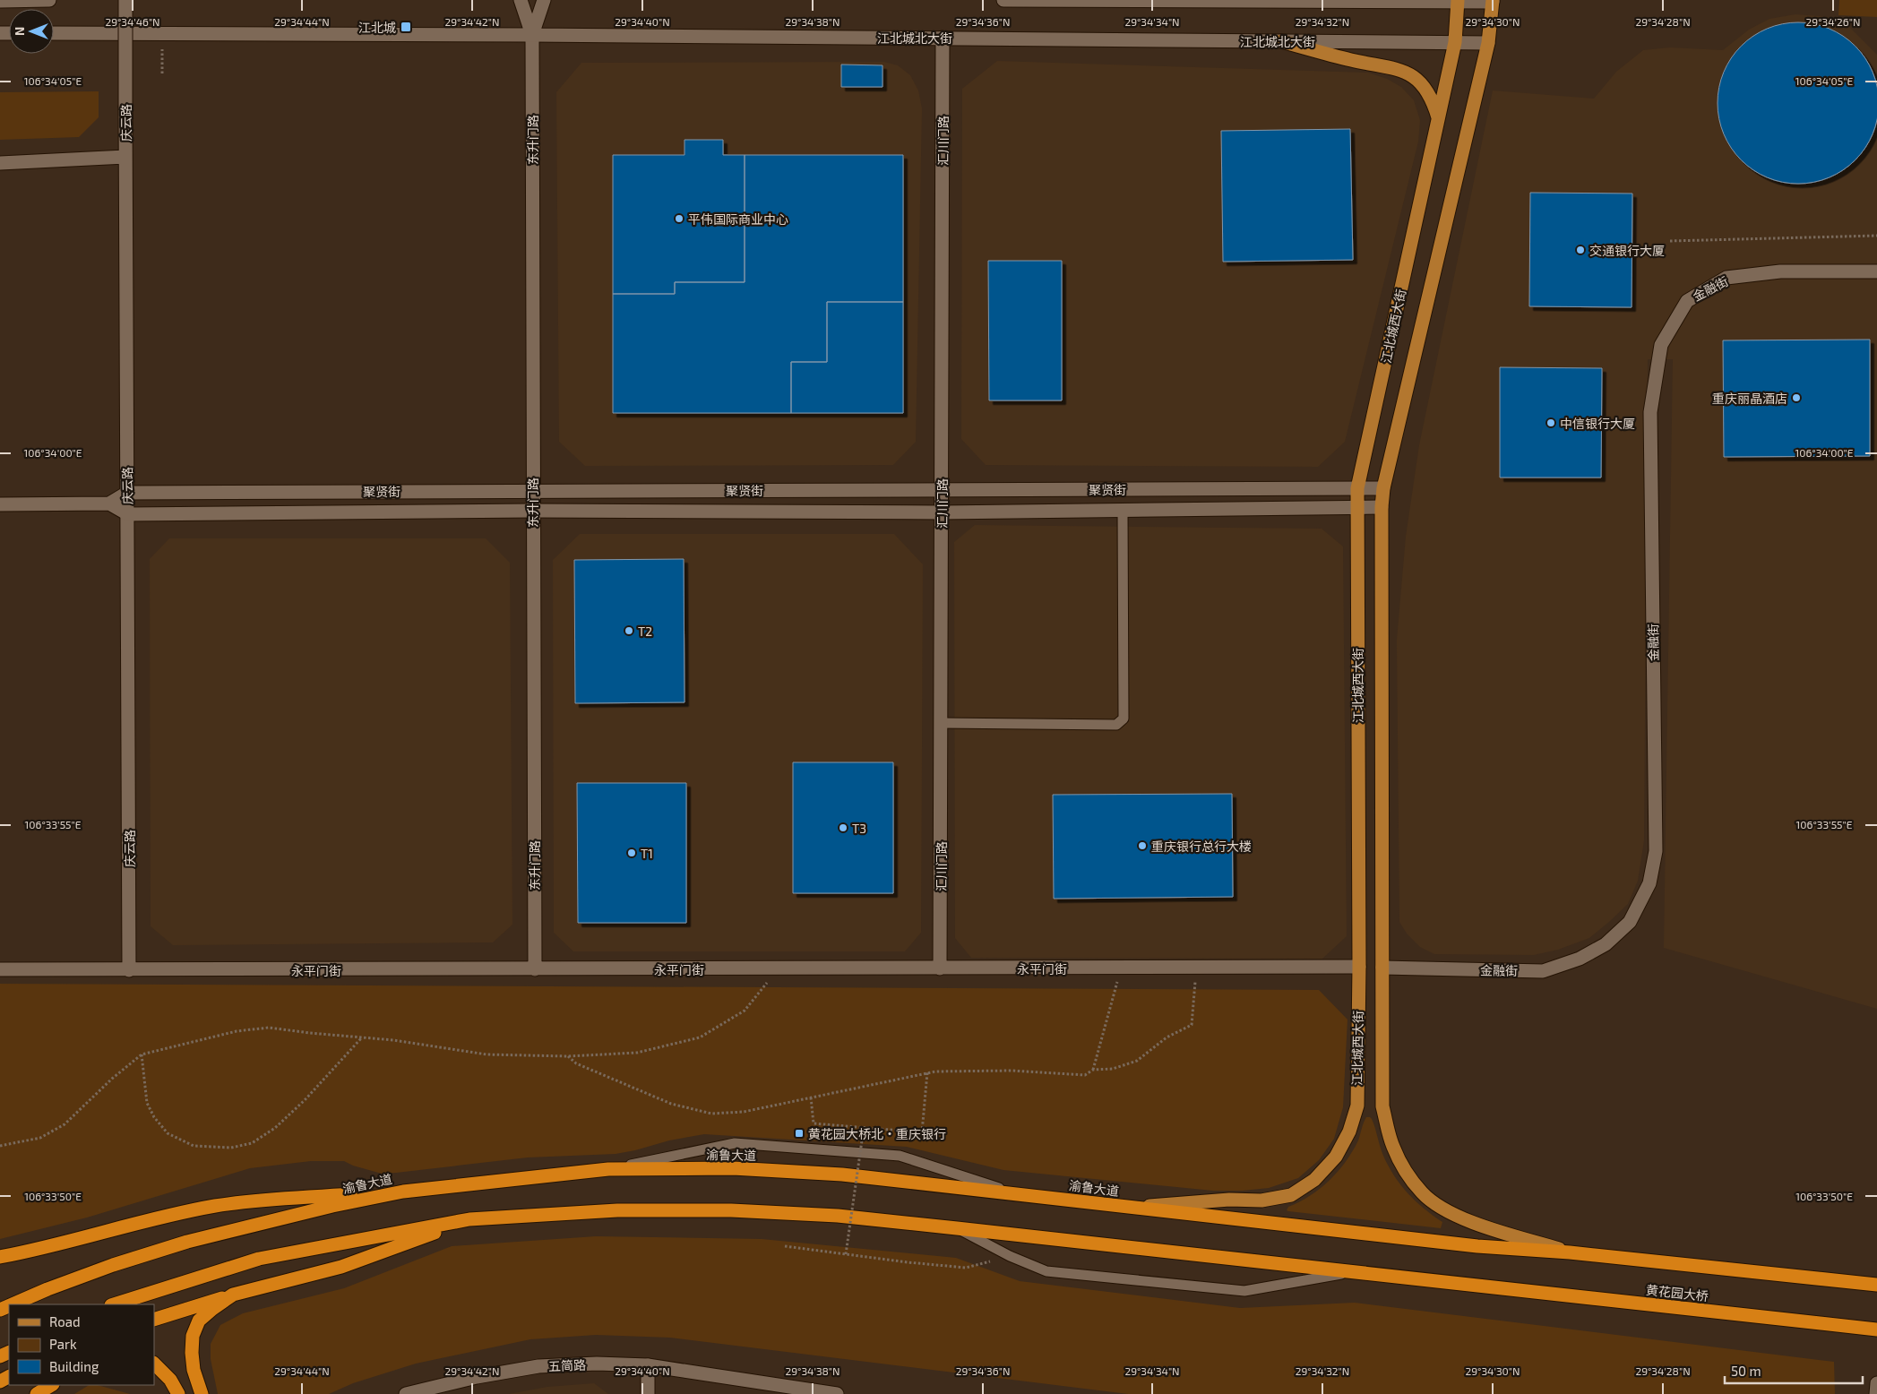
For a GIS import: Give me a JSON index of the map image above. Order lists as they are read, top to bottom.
{
  "streets": {
    "highway": ["渝鲁大道", "黄花园大桥"],
    "main road": ["江北城西大街"],
    "street": [
      "江北城北大街",
      "庆云路",
      "东升门路",
      "汇川门路",
      "金融街",
      "聚贤街",
      "永平门街",
      "五简路"
    ]
  },
  "crossings": [
    ["江北城北大街", "东升门路"],
    ["江北城北大街", "汇川门路"],
    ["江北城北大街", "江北城西大街"],
    ["庆云路", "聚贤街"],
    ["庆云路", "永平门街"],
    ["东升门路", "聚贤街"],
    ["东升门路", "永平门街"],
    ["汇川门路", "聚贤街"],
    ["汇川门路", "永平门街"],
    ["金融街", "江北城西大街"],
    ["江北城西大街", "聚贤街"],
    ["江北城西大街", "永平门街"],
    ["江北城西大街", "渝鲁大道"]
  ],
  "places": {
    "transit": ["江北城", "黄花园大桥北‧重庆银行"],
    "other": [
      "平伟国际商业中心",
      "交通银行大厦",
      "重庆丽晶酒店",
      "中信银行大厦",
      "T2",
      "T3",
      "重庆银行总行大楼",
      "T1"
    ]
  },
  "legend": ["Road", "Park", "Building"],
  "scale_bar": "50 m",
  "north": "left",
  "coordinates": [
    "29°34'46\"N",
    "29°34'44\"N",
    "29°34'42\"N",
    "29°34'40\"N",
    "29°34'38\"N",
    "29°34'36\"N",
    "29°34'34\"N",
    "29°34'32\"N",
    "29°34'30\"N",
    "29°34'28\"N",
    "29°34'26\"N",
    "106°34'05\"E",
    "106°34'00\"E",
    "106°33'55\"E",
    "106°33'50\"E"
  ]
}
